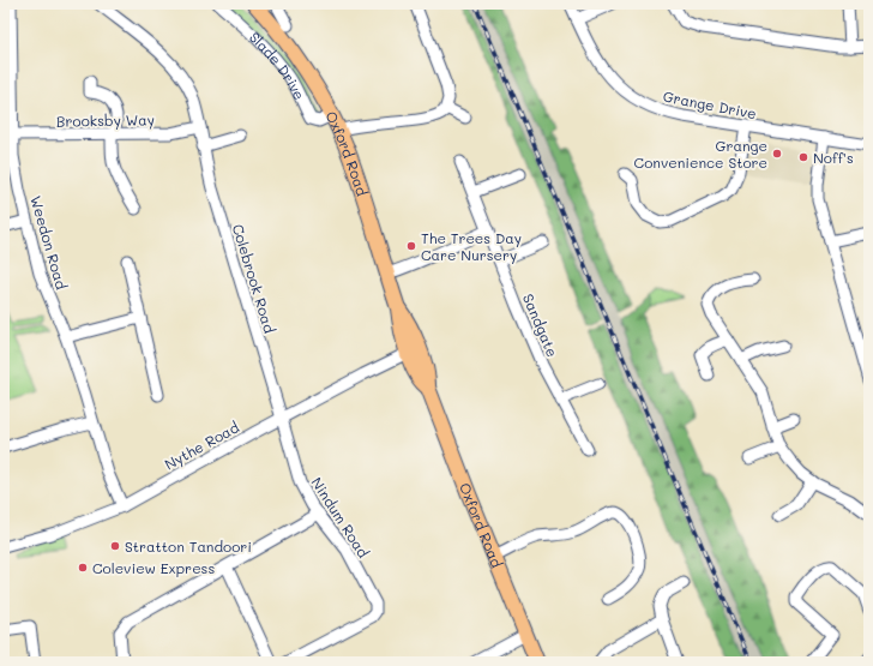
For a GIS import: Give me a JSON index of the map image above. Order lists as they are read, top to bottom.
{
  "streets": {
    "main road": ["Oxford Road"],
    "street": [
      "Slade Drive",
      "Grange Drive",
      "Brooksby Way",
      "Weedon Road",
      "Colebrook Road",
      "Sandgate",
      "Nythe Road",
      "Nindum Road"
    ]
  },
  "crossings": [
    ["Slade Drive", "Oxford Road"],
    ["Brooksby Way", "Weedon Road"],
    ["Brooksby Way", "Colebrook Road"],
    ["Oxford Road", "Nythe Road"],
    ["Weedon Road", "Nythe Road"],
    ["Colebrook Road", "Nythe Road"],
    ["Colebrook Road", "Nindum Road"],
    ["Nythe Road", "Nindum Road"]
  ],
  "places": [
    "Grange Convenience Store",
    "Noff's",
    "The Trees Day Care Nursery",
    "Stratton Tandoori",
    "Coleview Express"
  ]
}
